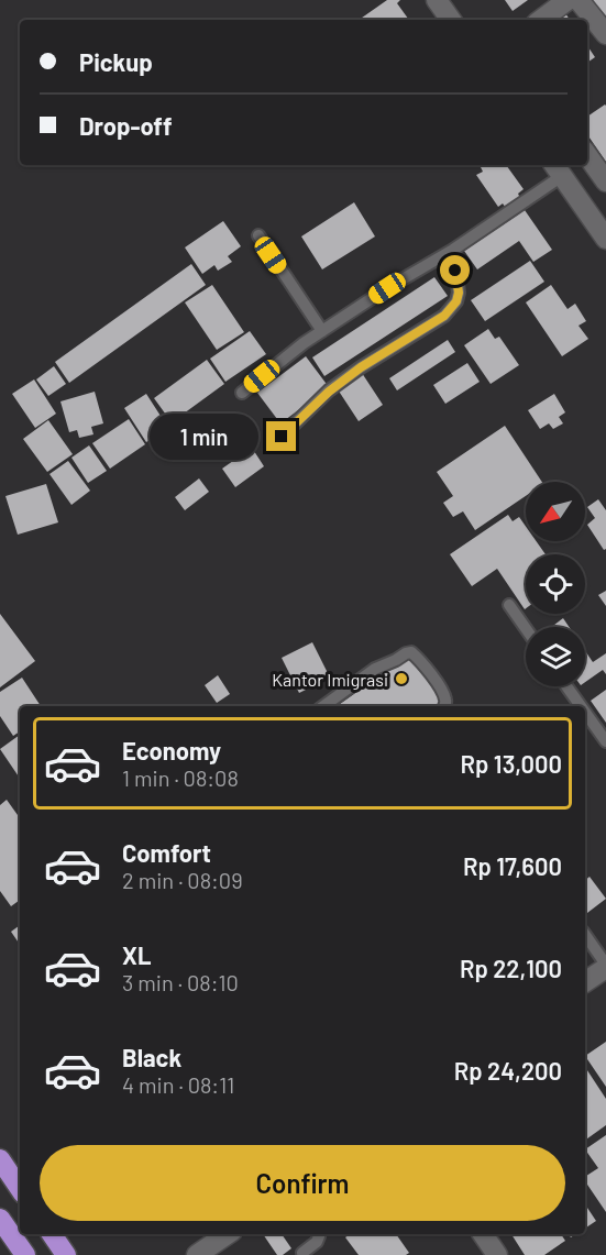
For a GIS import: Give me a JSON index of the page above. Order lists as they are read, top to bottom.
{
  "places": ["Kantor Imigrasi"],
  "north": "bottom left",
  "page": {
    "banner": ["Pickup", "Drop-off"],
    "bubble": "1 min",
    "list": [
      {
        "name": "Economy",
        "note": "1 min · 08:08",
        "value": "Rp 13,000"
      },
      {
        "name": "Comfort",
        "note": "2 min · 08:09",
        "value": "Rp 17,600"
      },
      {
        "name": "XL",
        "note": "3 min · 08:10",
        "value": "Rp 22,100"
      },
      {
        "name": "Black",
        "note": "4 min · 08:11",
        "value": "Rp 24,200"
      }
    ],
    "buttons": "Confirm"
  }
}
